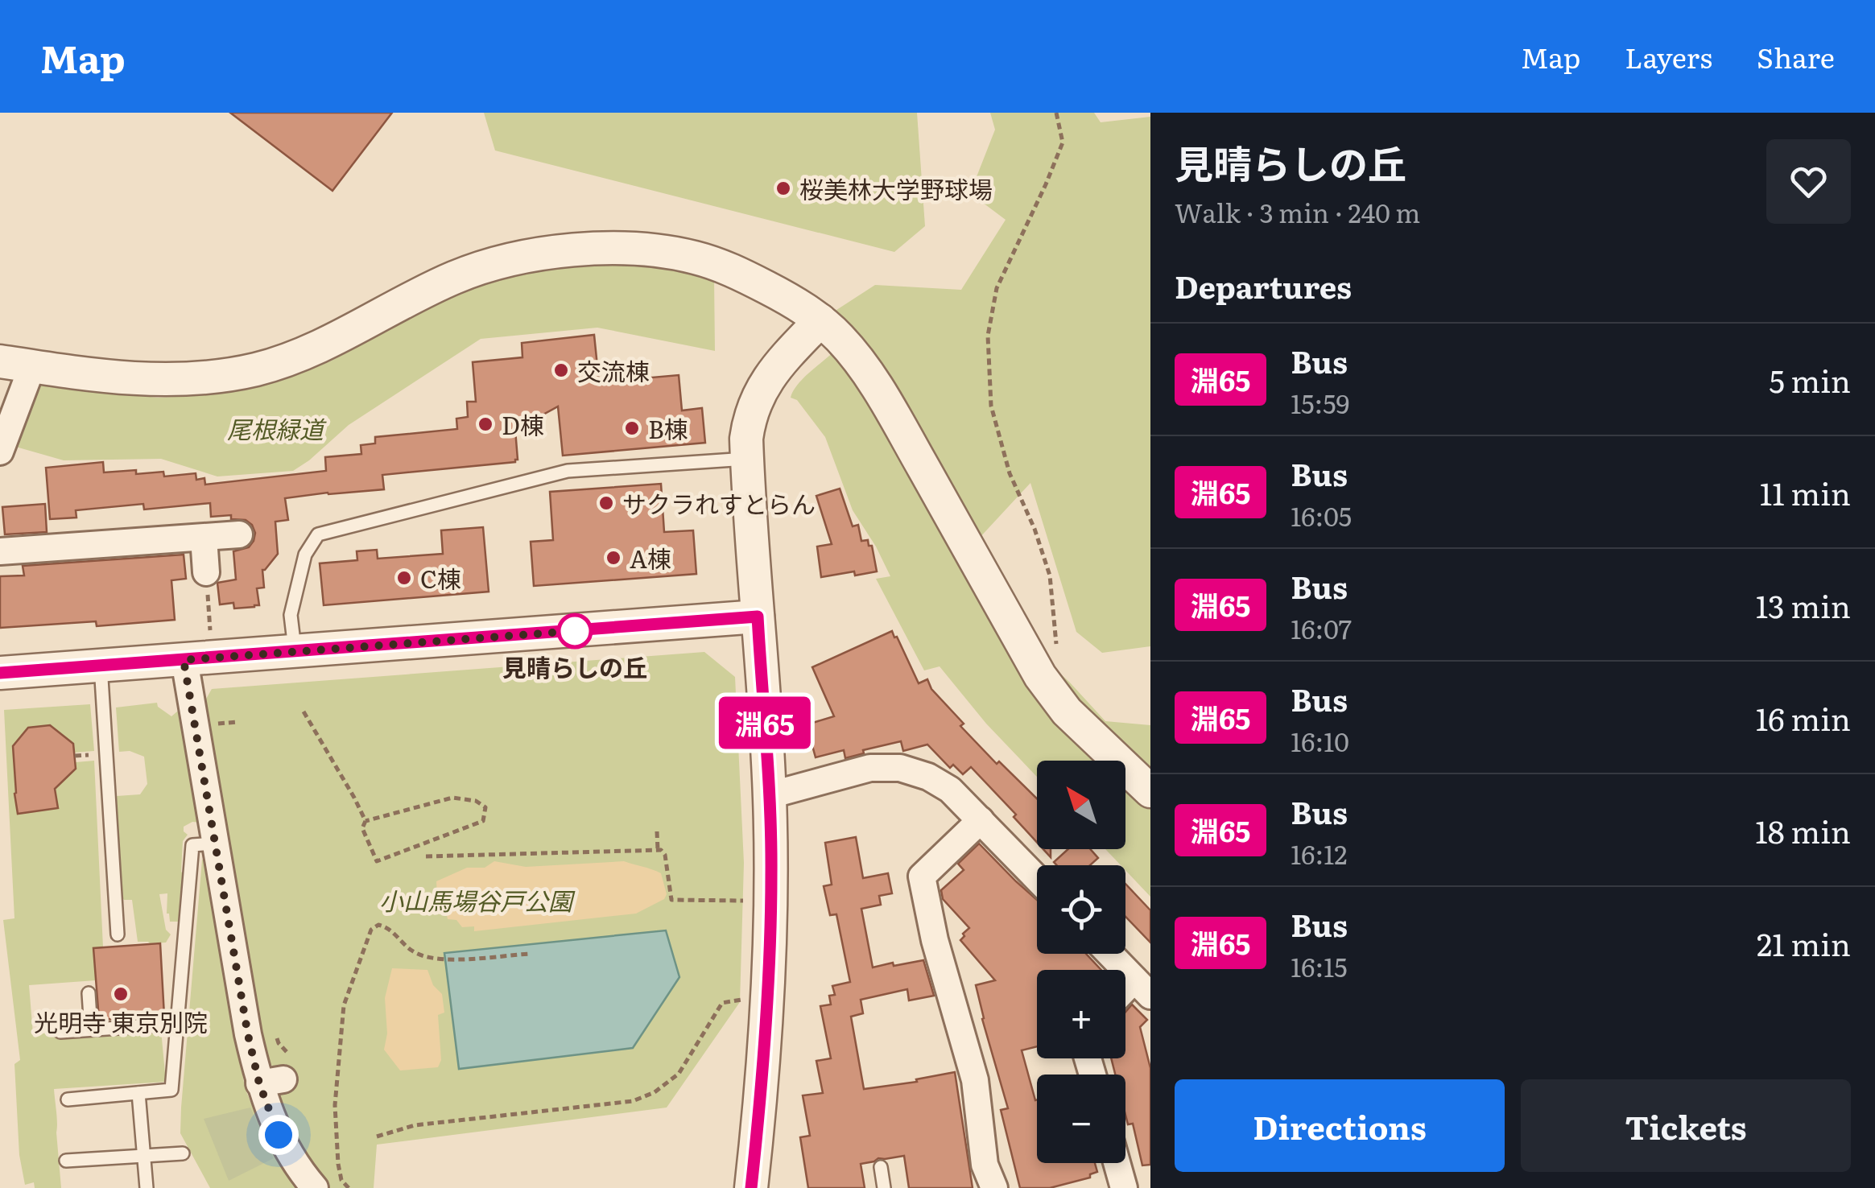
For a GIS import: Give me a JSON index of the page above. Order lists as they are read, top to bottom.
{
  "parks": ["尾根緑道", "小山馬場谷戸公園"],
  "places": [
    "桜美林大学野球場",
    "交流棟",
    "D棟",
    "B棟",
    "サクラれすとらん",
    "A棟",
    "C棟",
    "見晴らしの丘",
    "光明寺 東京別院"
  ],
  "lines": ["bus line 淵65"],
  "north": "top left",
  "page": {
    "header": "Map",
    "nav": ["Map", "Layers", "Share"],
    "on_map": "淵65",
    "heading": [
      ["見晴らしの丘", "Walk · 3 min · 240 m"],
      "Departures"
    ],
    "list": [
      {
        "mark": "淵65",
        "name": "Bus",
        "note": "15:59",
        "value": "5 min"
      },
      {
        "mark": "淵65",
        "name": "Bus",
        "note": "16:05",
        "value": "11 min"
      },
      {
        "mark": "淵65",
        "name": "Bus",
        "note": "16:07",
        "value": "13 min"
      },
      {
        "mark": "淵65",
        "name": "Bus",
        "note": "16:10",
        "value": "16 min"
      },
      {
        "mark": "淵65",
        "name": "Bus",
        "note": "16:12",
        "value": "18 min"
      },
      {
        "mark": "淵65",
        "name": "Bus",
        "note": "16:15",
        "value": "21 min"
      }
    ],
    "map_buttons": ["+", "−"],
    "buttons": ["Directions", "Tickets"]
  }
}
